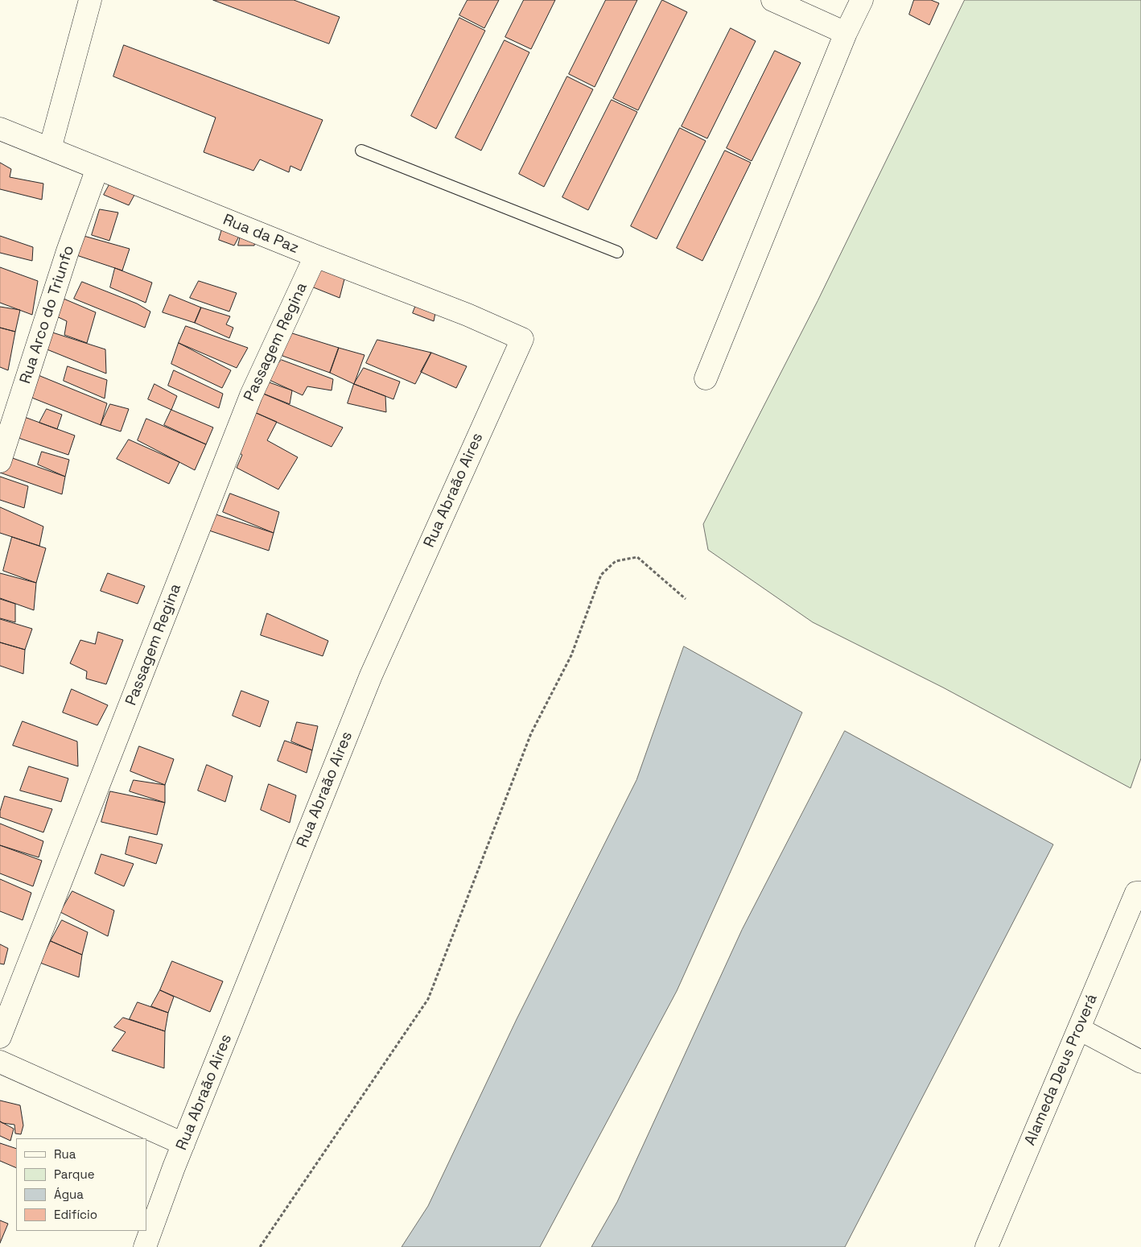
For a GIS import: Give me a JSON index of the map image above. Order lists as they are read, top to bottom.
{
  "streets": {
    "street": [
      "Rua da Paz",
      "Rua Arco do Triunfo",
      "Passagem Regina",
      "Rua Abraão Aires",
      "Alameda Deus Proverá"
    ]
  },
  "crossings": [
    ["Rua da Paz", "Rua Arco do Triunfo"],
    ["Rua da Paz", "Passagem Regina"],
    ["Rua da Paz", "Rua Abraão Aires"]
  ],
  "legend": [
    "Rua",
    "Parque",
    "Água",
    "Edifício"
  ]
}
